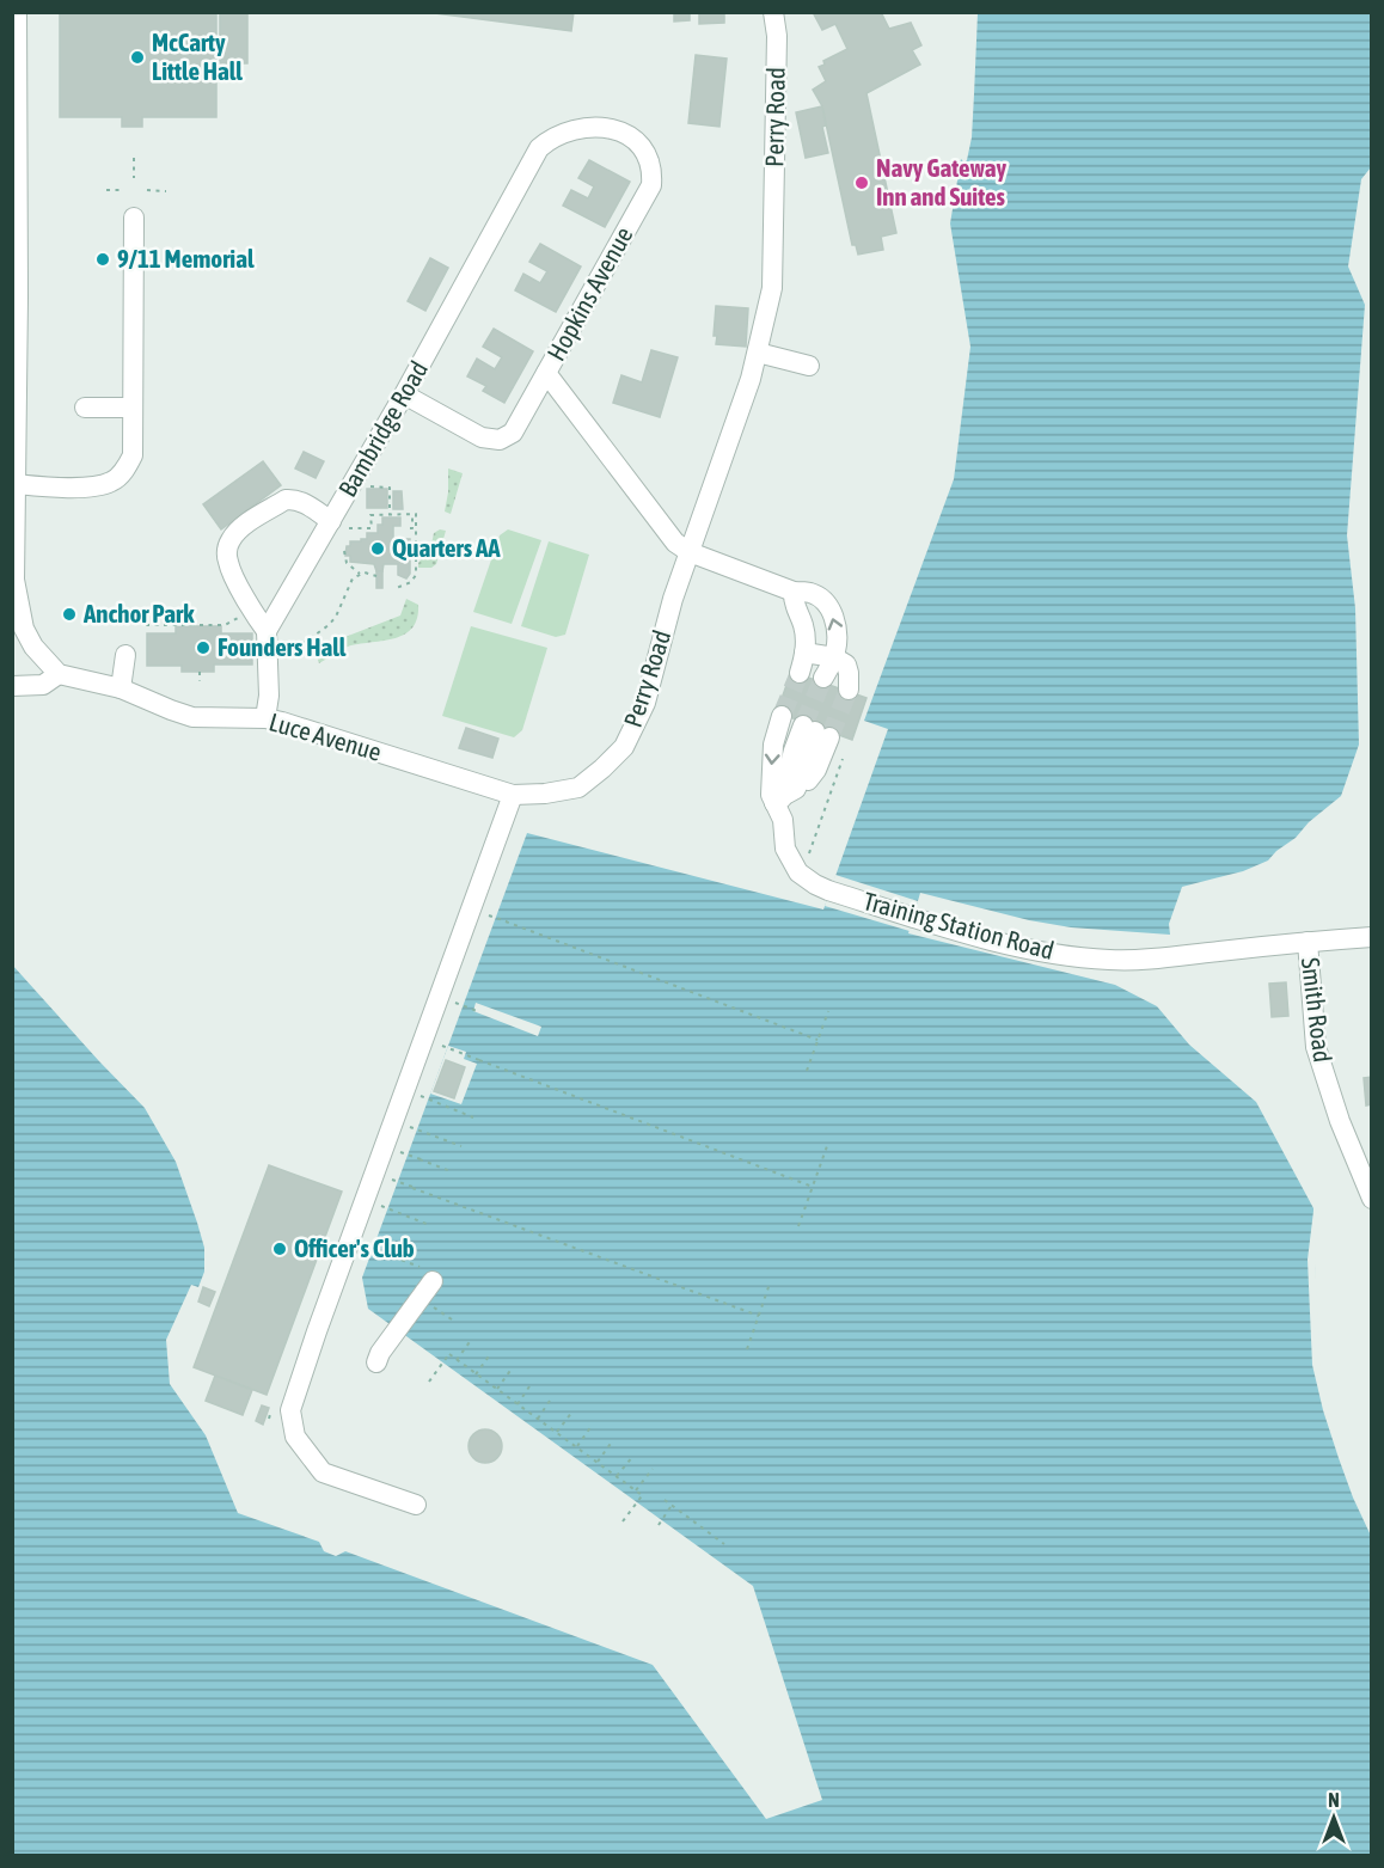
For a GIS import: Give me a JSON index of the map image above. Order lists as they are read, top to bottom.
{
  "streets": {
    "street": [
      "Perry Road",
      "Hopkins Avenue",
      "Bambridge Road",
      "Luce Avenue",
      "Training Station Road",
      "Smith Road"
    ]
  },
  "crossings": [
    ["Perry Road", "Hopkins Avenue"],
    ["Perry Road", "Luce Avenue"],
    ["Hopkins Avenue", "Bambridge Road"],
    ["Training Station Road", "Smith Road"]
  ],
  "places": [
    "McCarty Little Hall",
    "Navy Gateway Inn and Suites",
    "9/11 Memorial",
    "Quarters AA",
    "Anchor Park",
    "Founders Hall",
    "Officer's Club"
  ],
  "north": "top"
}
